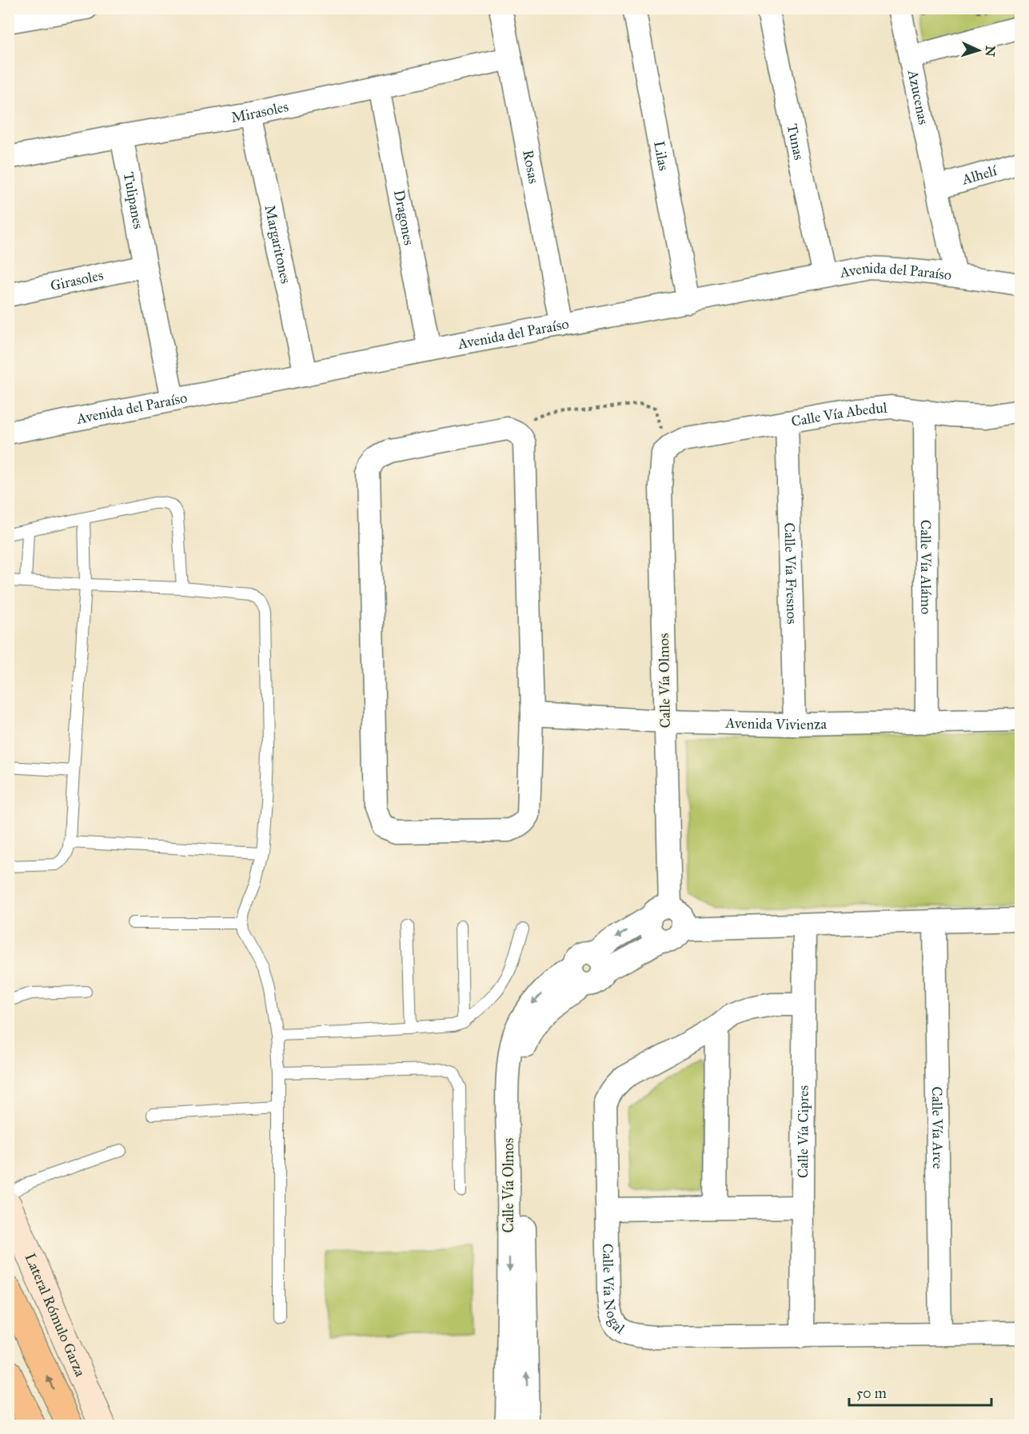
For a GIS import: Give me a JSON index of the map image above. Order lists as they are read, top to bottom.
{
  "streets": {
    "street": [
      "Azucenas",
      "Mirasoles",
      "Tunas",
      "Lilas",
      "Rosas",
      "Alhelí",
      "Tulipanes",
      "Dragones",
      "Margaritones",
      "Avenida del Paraíso",
      "Girasoles",
      "Calle Vía Abedul",
      "Calle Vía Alámo",
      "Calle Vía Fresnos",
      "Calle Vía Olmos",
      "Avenida Vivienza",
      "Calle Vía Arce",
      "Calle Vía Cipres",
      "Calle Vía Nogal",
      "Lateral Rómulo Garza"
    ]
  },
  "crossings": [
    ["Azucenas", "Alhelí"],
    ["Azucenas", "Avenida del Paraíso"],
    ["Mirasoles", "Rosas"],
    ["Mirasoles", "Tulipanes"],
    ["Mirasoles", "Dragones"],
    ["Mirasoles", "Margaritones"],
    ["Tunas", "Avenida del Paraíso"],
    ["Lilas", "Avenida del Paraíso"],
    ["Rosas", "Avenida del Paraíso"],
    ["Tulipanes", "Avenida del Paraíso"],
    ["Tulipanes", "Girasoles"],
    ["Dragones", "Avenida del Paraíso"],
    ["Margaritones", "Avenida del Paraíso"],
    ["Calle Vía Abedul", "Calle Vía Alámo"],
    ["Calle Vía Abedul", "Calle Vía Fresnos"],
    ["Calle Vía Abedul", "Calle Vía Olmos"],
    ["Calle Vía Alámo", "Avenida Vivienza"],
    ["Calle Vía Fresnos", "Avenida Vivienza"],
    ["Calle Vía Olmos", "Avenida Vivienza"],
    ["Calle Vía Arce", "Calle Vía Nogal"],
    ["Calle Vía Cipres", "Calle Vía Nogal"]
  ],
  "scale_bar": "50 m",
  "north": "right"
}
